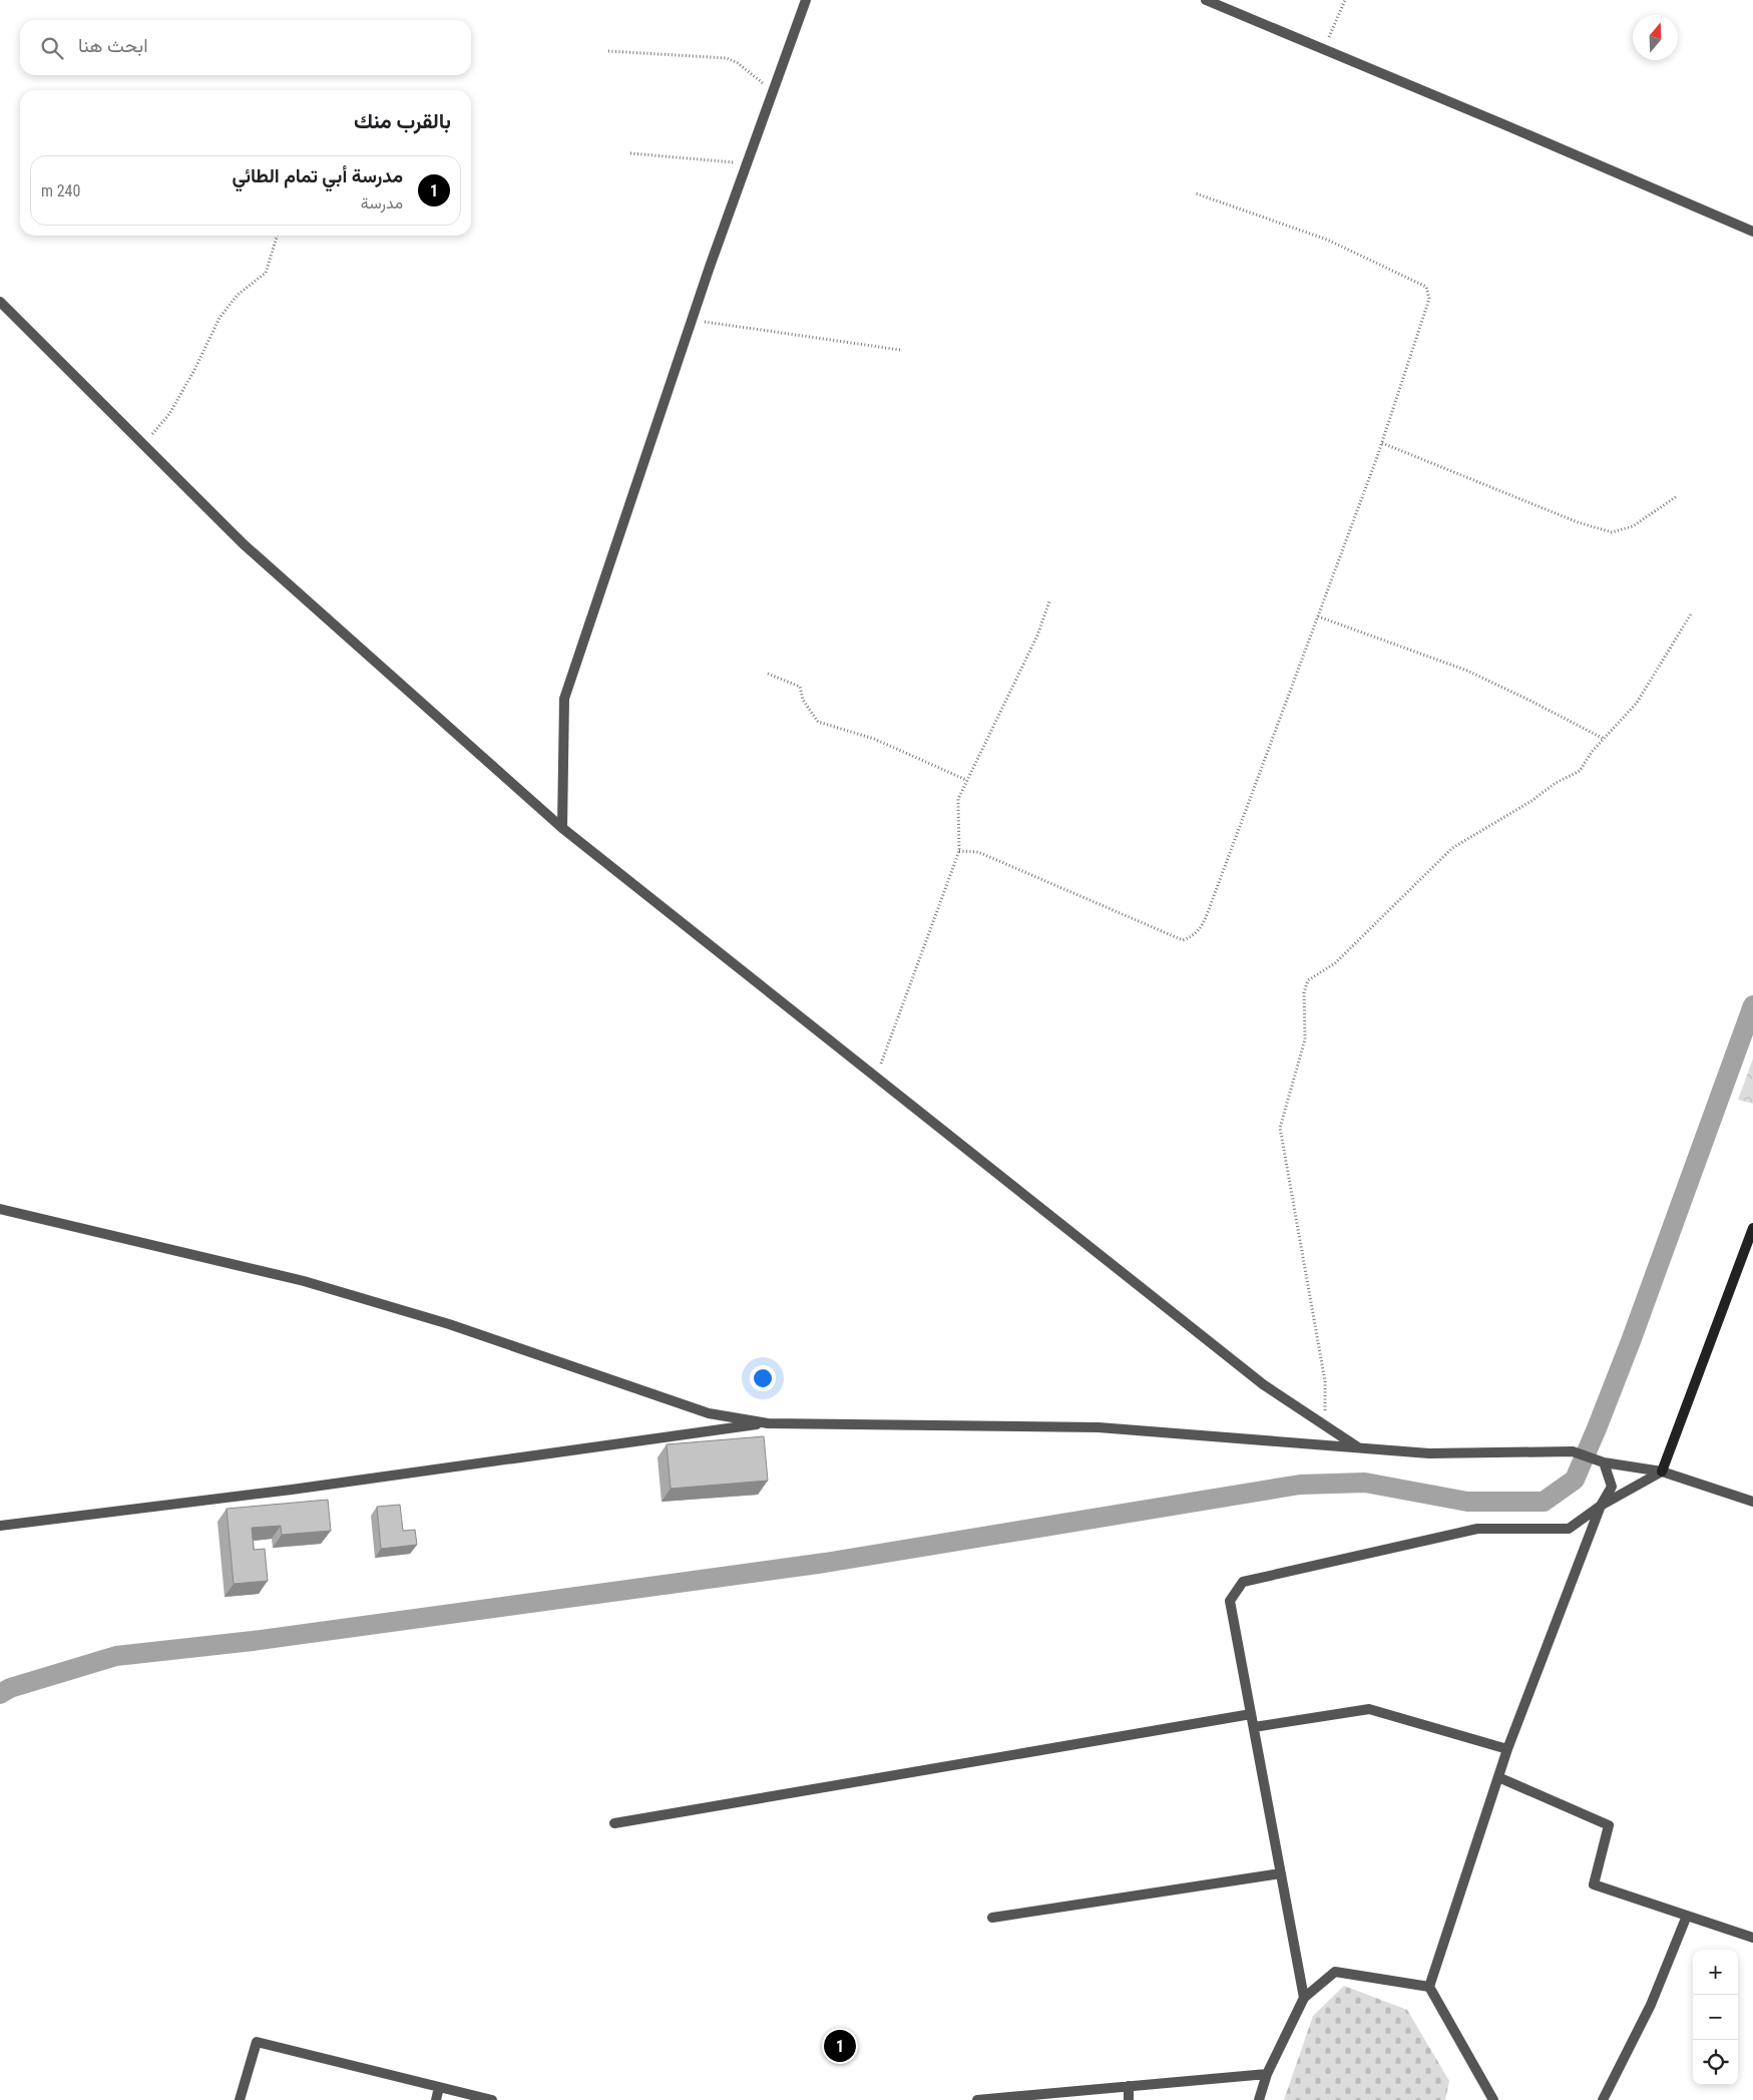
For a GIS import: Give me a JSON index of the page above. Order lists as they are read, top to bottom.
{
  "north": "top",
  "page": {
    "search": "ابحث هنا",
    "heading": "بالقرب منك",
    "list": [
      {
        "mark": "1",
        "name": "مدرسة أبي تمام الطائي",
        "note": "مدرسة",
        "value": "240 m"
      }
    ],
    "map_buttons": ["+", "−"],
    "pins": "1"
  }
}
